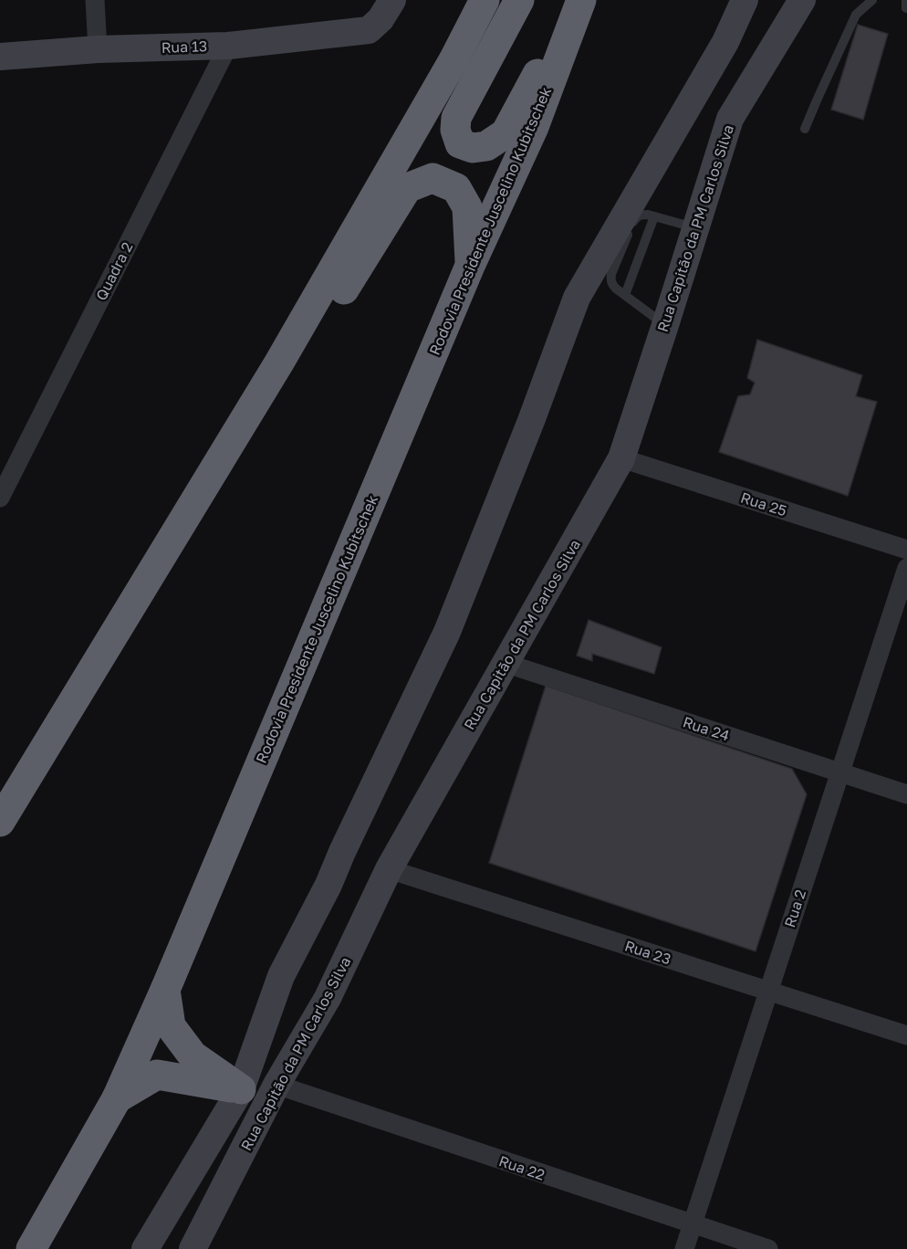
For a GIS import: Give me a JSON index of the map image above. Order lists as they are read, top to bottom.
{
  "streets": {
    "highway": ["Rodovia Presidente Juscelino Kubitschek"],
    "main road": ["Rua 13", "Rua Capitão da PM Carlos Silva"],
    "street": [
      "Quadra 2",
      "Rua 25",
      "Rua 24",
      "Rua 2",
      "Rua 23",
      "Rua 22"
    ]
  },
  "crossings": [
    ["Rua 13", "Quadra 2"],
    ["Rua Capitão da PM Carlos Silva", "Rua 25"],
    ["Rua Capitão da PM Carlos Silva", "Rua 24"],
    ["Rua Capitão da PM Carlos Silva", "Rua 23"],
    ["Rua Capitão da PM Carlos Silva", "Rua 22"],
    ["Rua 24", "Rua 2"],
    ["Rua 2", "Rua 23"],
    ["Rua 2", "Rua 22"]
  ]
}
